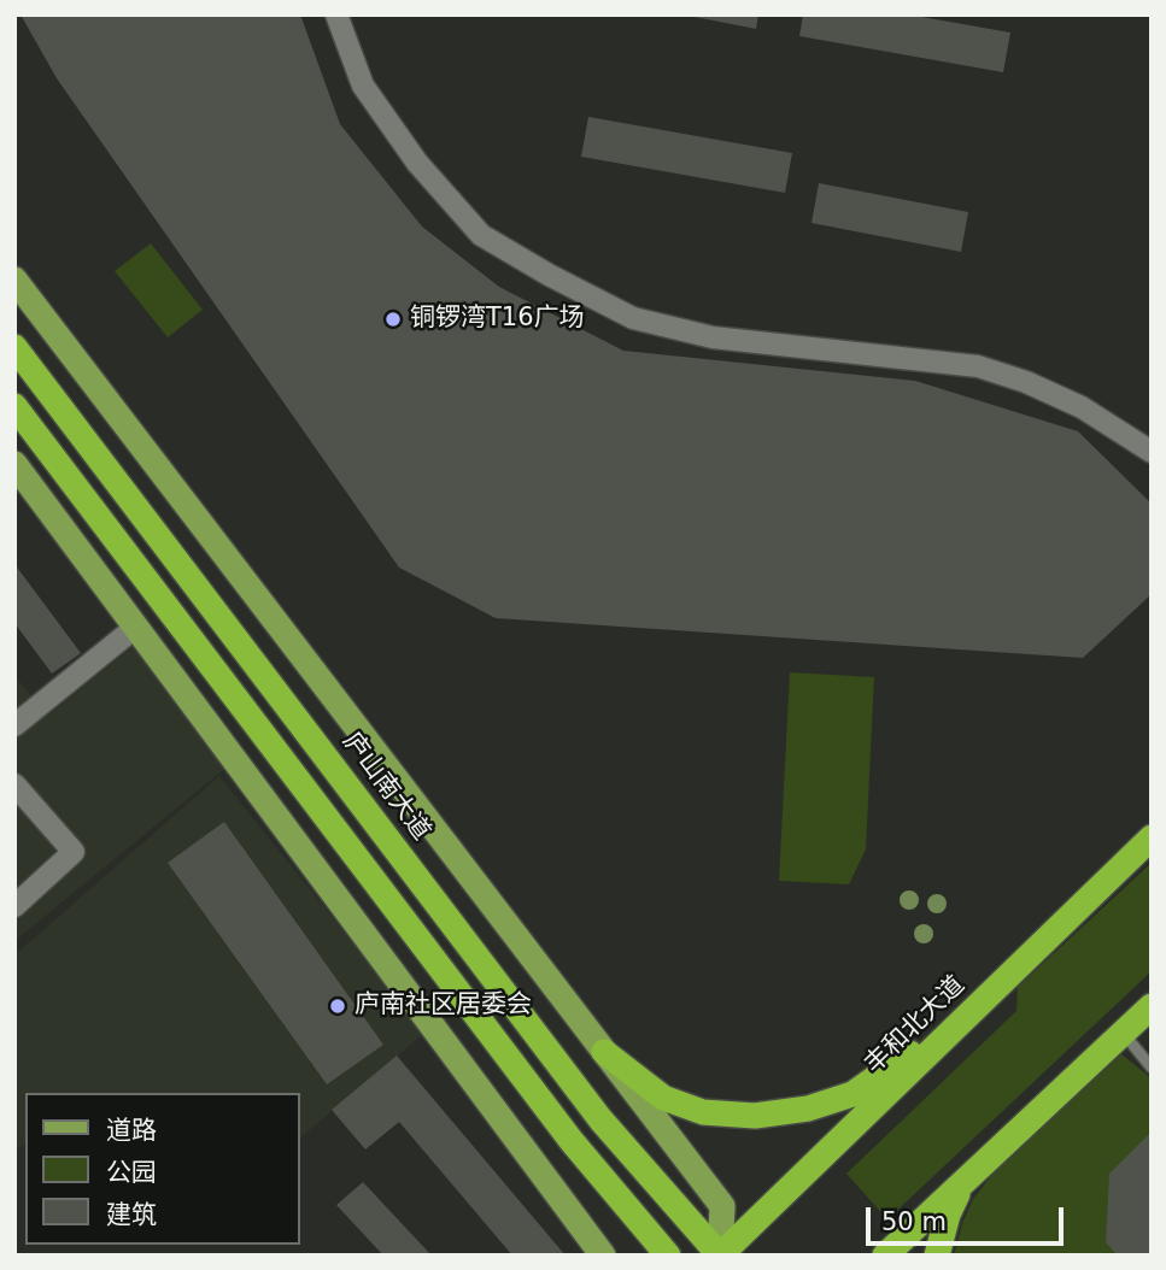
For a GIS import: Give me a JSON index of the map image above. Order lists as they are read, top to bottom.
{
  "streets": {
    "highway": ["庐山南大道", "丰和北大道"]
  },
  "crossings": [
    ["庐山南大道", "丰和北大道"]
  ],
  "places": ["铜锣湾T16广场", "庐南社区居委会"],
  "legend": ["道路", "公园", "建筑"],
  "scale_bar": "50 m"
}
